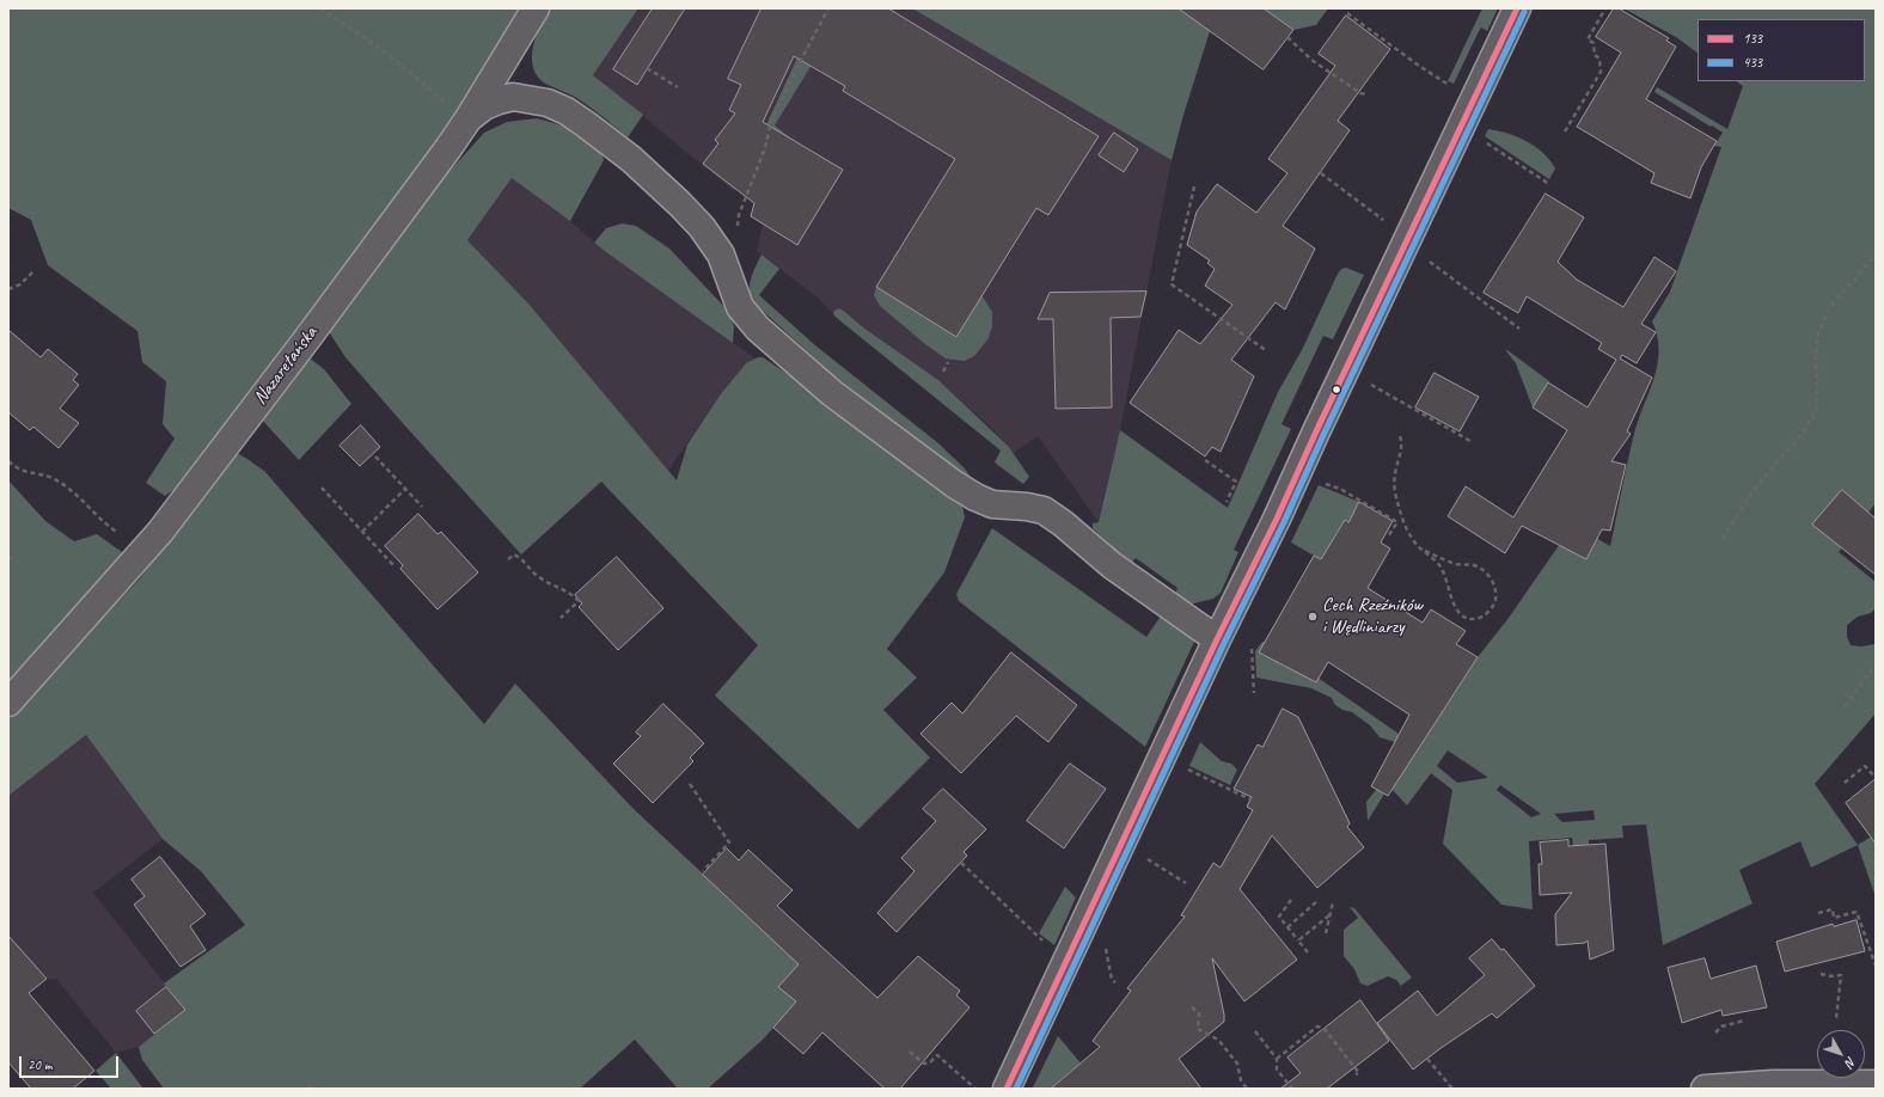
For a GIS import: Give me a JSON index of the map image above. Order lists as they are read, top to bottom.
{
  "streets": {
    "street": ["Nazaretańska"]
  },
  "places": ["Cech Rzeźników i Wędliniarzy"],
  "lines": ["transit line 133", "transit line 433"],
  "legend": ["133", "433"],
  "scale_bar": "20 m",
  "north": "bottom right"
}
